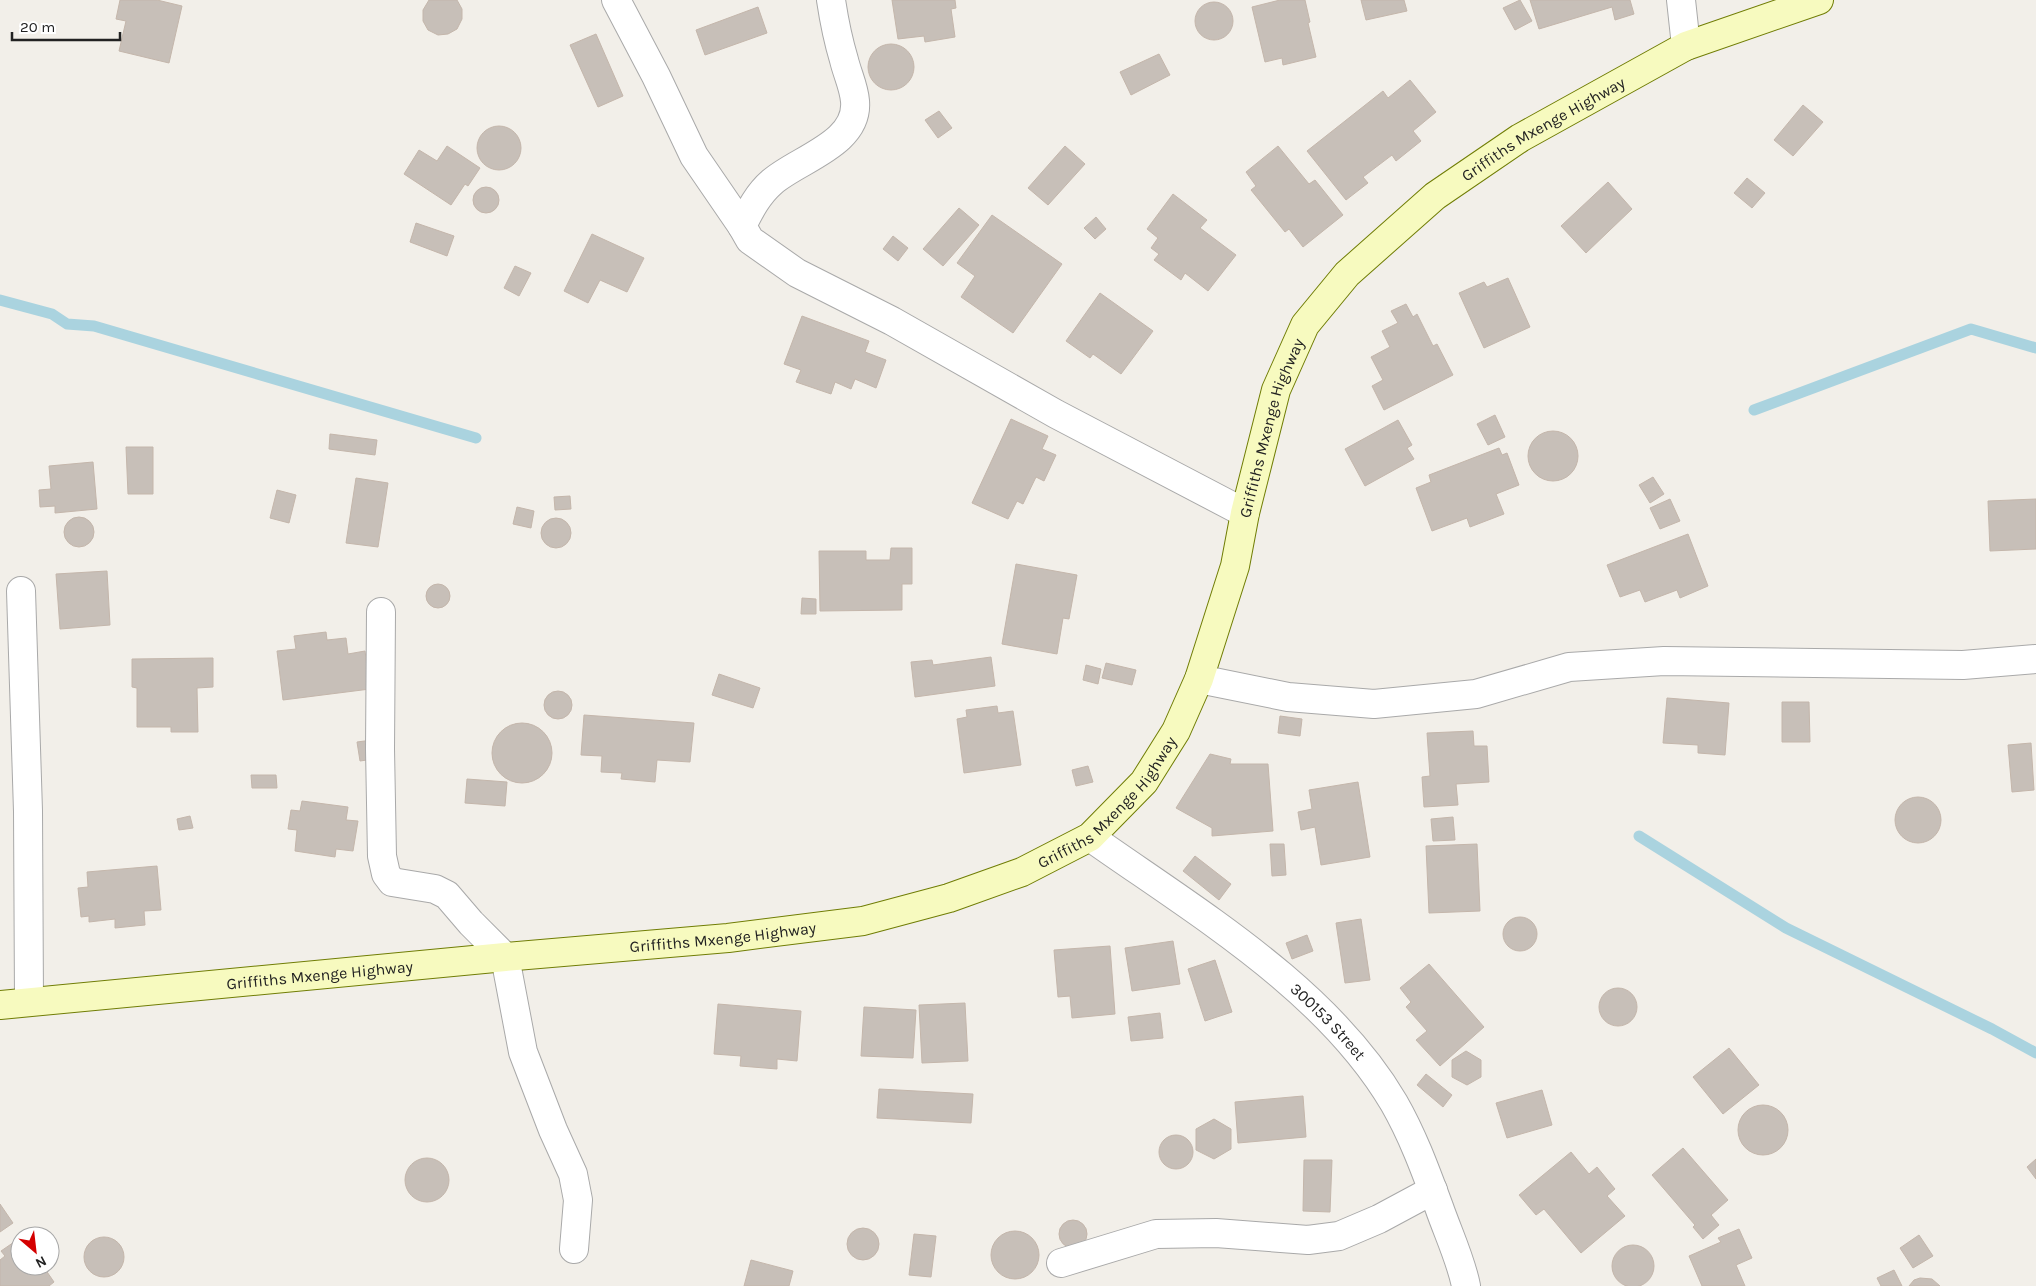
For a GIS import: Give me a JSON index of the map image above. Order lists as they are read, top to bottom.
{
  "streets": {
    "street": ["Griffiths Mxenge Highway", "300153 Street"]
  },
  "crossings": [
    ["Griffiths Mxenge Highway", "300153 Street"]
  ],
  "scale_bar": "20 m",
  "north": "bottom right"
}
